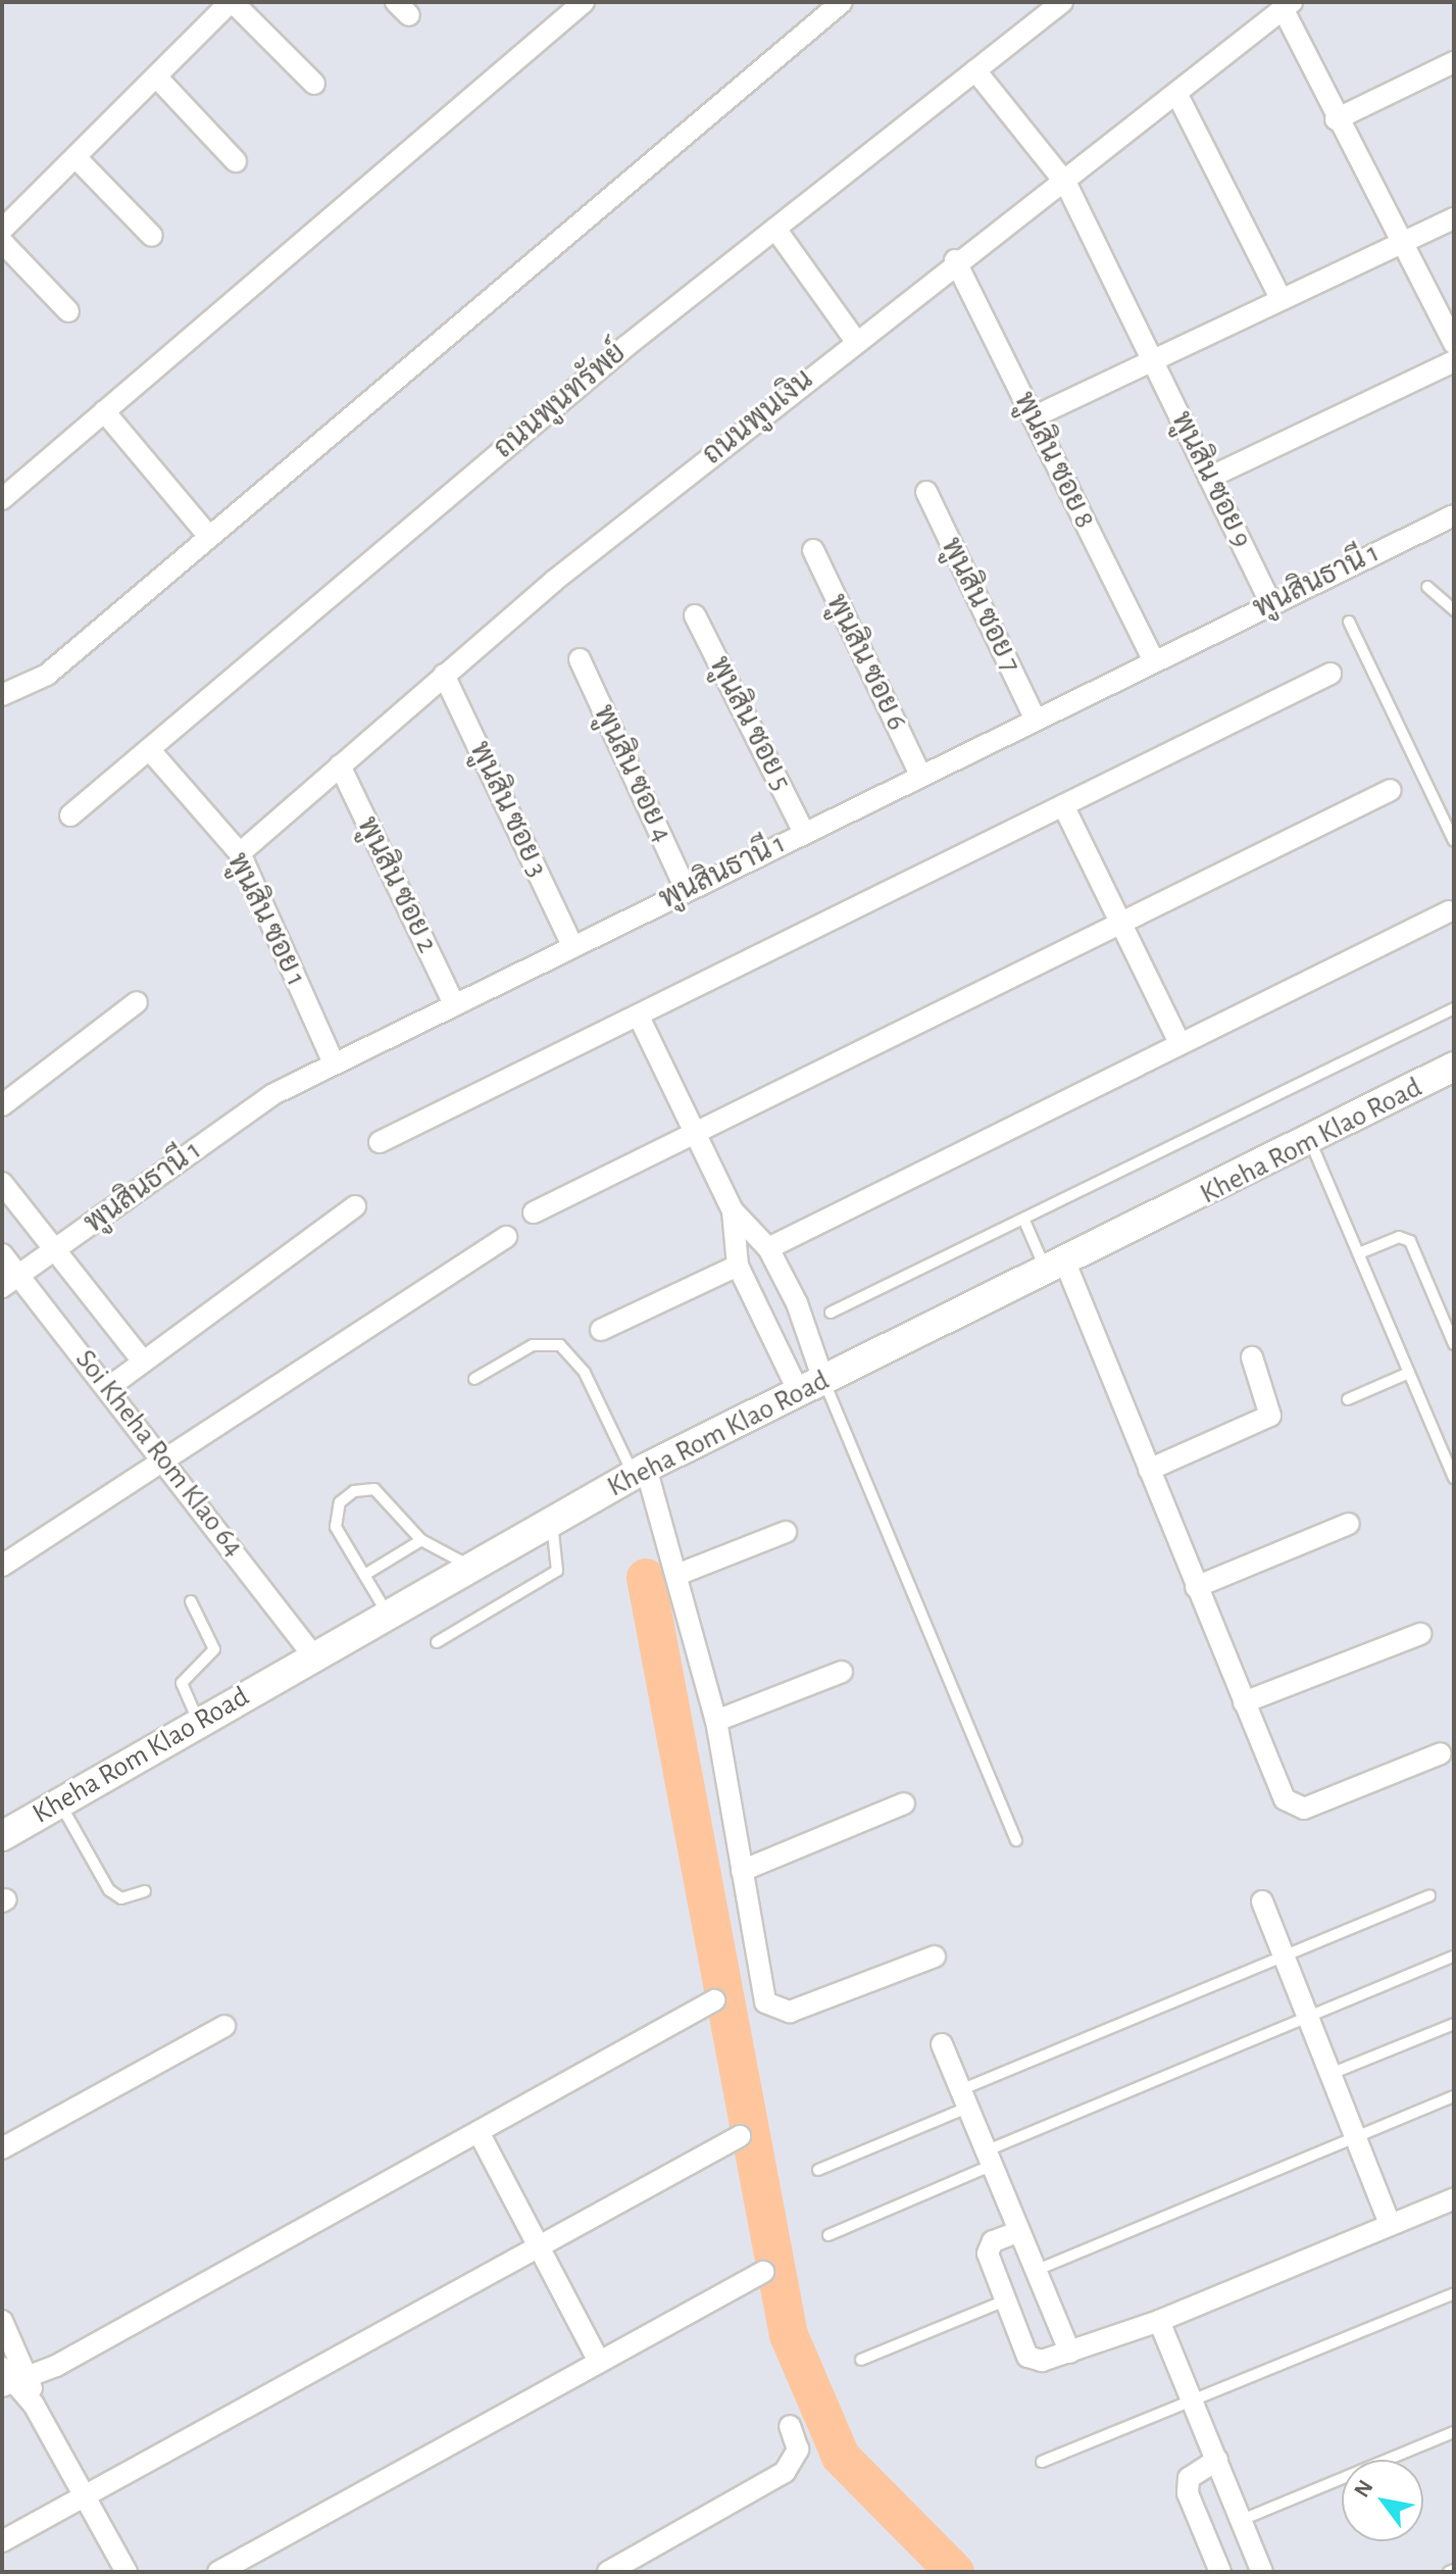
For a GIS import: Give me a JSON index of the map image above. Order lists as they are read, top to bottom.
{
  "streets": {
    "street": [
      "ถนนพูนทรัพย์",
      "ถนนพูนเงิน",
      "พูนสิน ซอย 8",
      "พูนสิน ซอย 9",
      "พูนสินธานี 1",
      "พูนสิน ซอย 7",
      "พูนสิน ซอย 6",
      "พูนสิน ซอย 5",
      "พูนสิน ซอย 4",
      "พูนสิน ซอย 3",
      "พูนสิน ซอย 2",
      "พูนสิน ซอย 1",
      "Kheha Rom Klao Road",
      "Soi Kheha Rom Klao 64"
    ]
  },
  "crossings": [
    ["ถนนพูนทรัพย์", "พูนสิน ซอย 9"],
    ["ถนนพูนทรัพย์", "พูนสิน ซอย 1"],
    ["ถนนพูนเงิน", "พูนสิน ซอย 8"],
    ["ถนนพูนเงิน", "พูนสิน ซอย 9"],
    ["ถนนพูนเงิน", "พูนสิน ซอย 3"],
    ["ถนนพูนเงิน", "พูนสิน ซอย 2"],
    ["ถนนพูนเงิน", "พูนสิน ซอย 1"],
    ["พูนสิน ซอย 8", "พูนสินธานี 1"],
    ["พูนสิน ซอย 9", "พูนสินธานี 1"],
    ["พูนสินธานี 1", "พูนสิน ซอย 7"],
    ["พูนสินธานี 1", "พูนสิน ซอย 6"],
    ["พูนสินธานี 1", "พูนสิน ซอย 5"],
    ["พูนสินธานี 1", "พูนสิน ซอย 4"],
    ["พูนสินธานี 1", "พูนสิน ซอย 3"],
    ["พูนสินธานี 1", "พูนสิน ซอย 2"],
    ["พูนสินธานี 1", "พูนสิน ซอย 1"],
    ["พูนสินธานี 1", "Soi Kheha Rom Klao 64"],
    ["Kheha Rom Klao Road", "Soi Kheha Rom Klao 64"]
  ],
  "north": "top left"
}
